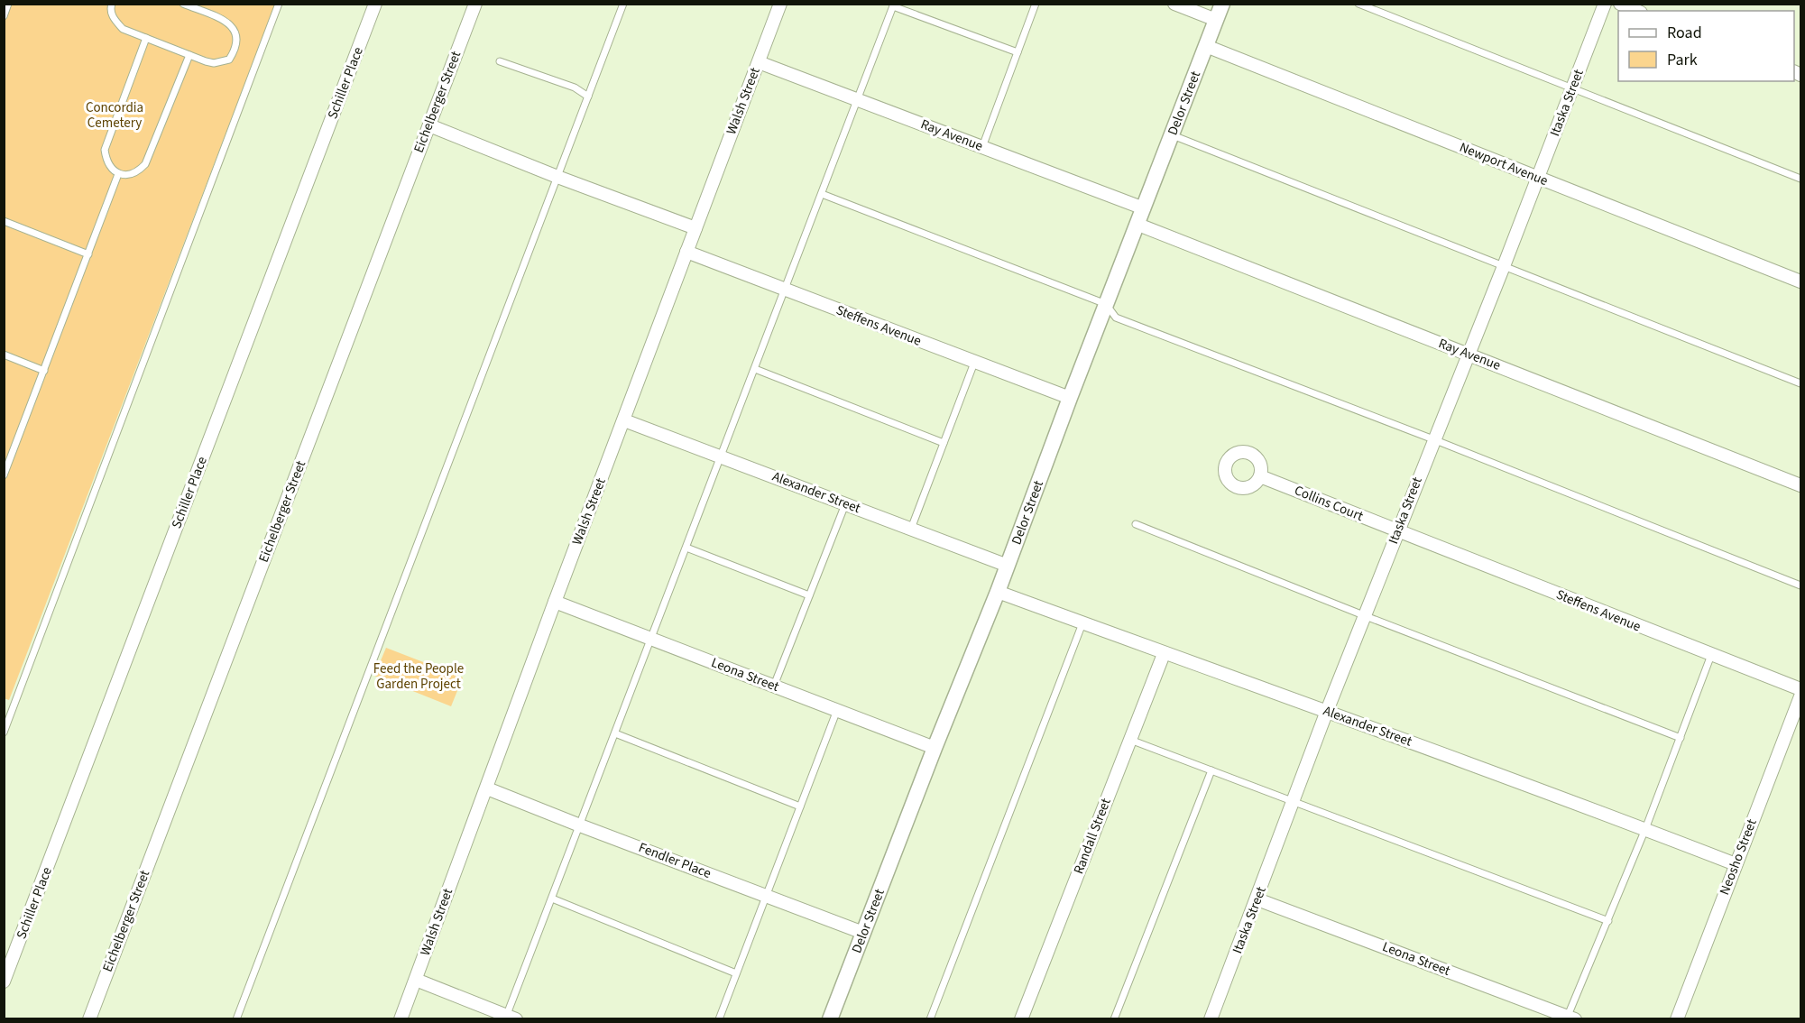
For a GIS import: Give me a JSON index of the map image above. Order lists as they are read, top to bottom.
{
  "streets": {
    "street": [
      "Schiller Place",
      "Walsh Street",
      "Eichelberger Street",
      "Delor Street",
      "Itaska Street",
      "Ray Avenue",
      "Newport Avenue",
      "Steffens Avenue",
      "Alexander Street",
      "Collins Court",
      "Leona Street",
      "Randall Street",
      "Neosho Street",
      "Fendler Place"
    ]
  },
  "crossings": [
    ["Walsh Street", "Ray Avenue"],
    ["Walsh Street", "Steffens Avenue"],
    ["Walsh Street", "Alexander Street"],
    ["Walsh Street", "Leona Street"],
    ["Walsh Street", "Fendler Place"],
    ["Delor Street", "Ray Avenue"],
    ["Delor Street", "Newport Avenue"],
    ["Delor Street", "Steffens Avenue"],
    ["Delor Street", "Alexander Street"],
    ["Delor Street", "Leona Street"],
    ["Delor Street", "Fendler Place"],
    ["Itaska Street", "Ray Avenue"],
    ["Itaska Street", "Newport Avenue"],
    ["Itaska Street", "Steffens Avenue"],
    ["Itaska Street", "Alexander Street"],
    ["Itaska Street", "Collins Court"],
    ["Itaska Street", "Leona Street"],
    ["Steffens Avenue", "Collins Court"],
    ["Alexander Street", "Randall Street"],
    ["Alexander Street", "Neosho Street"]
  ],
  "parks": ["Concordia Cemetery", "Feed the People Garden Project"],
  "legend": ["Road", "Park"]
}
